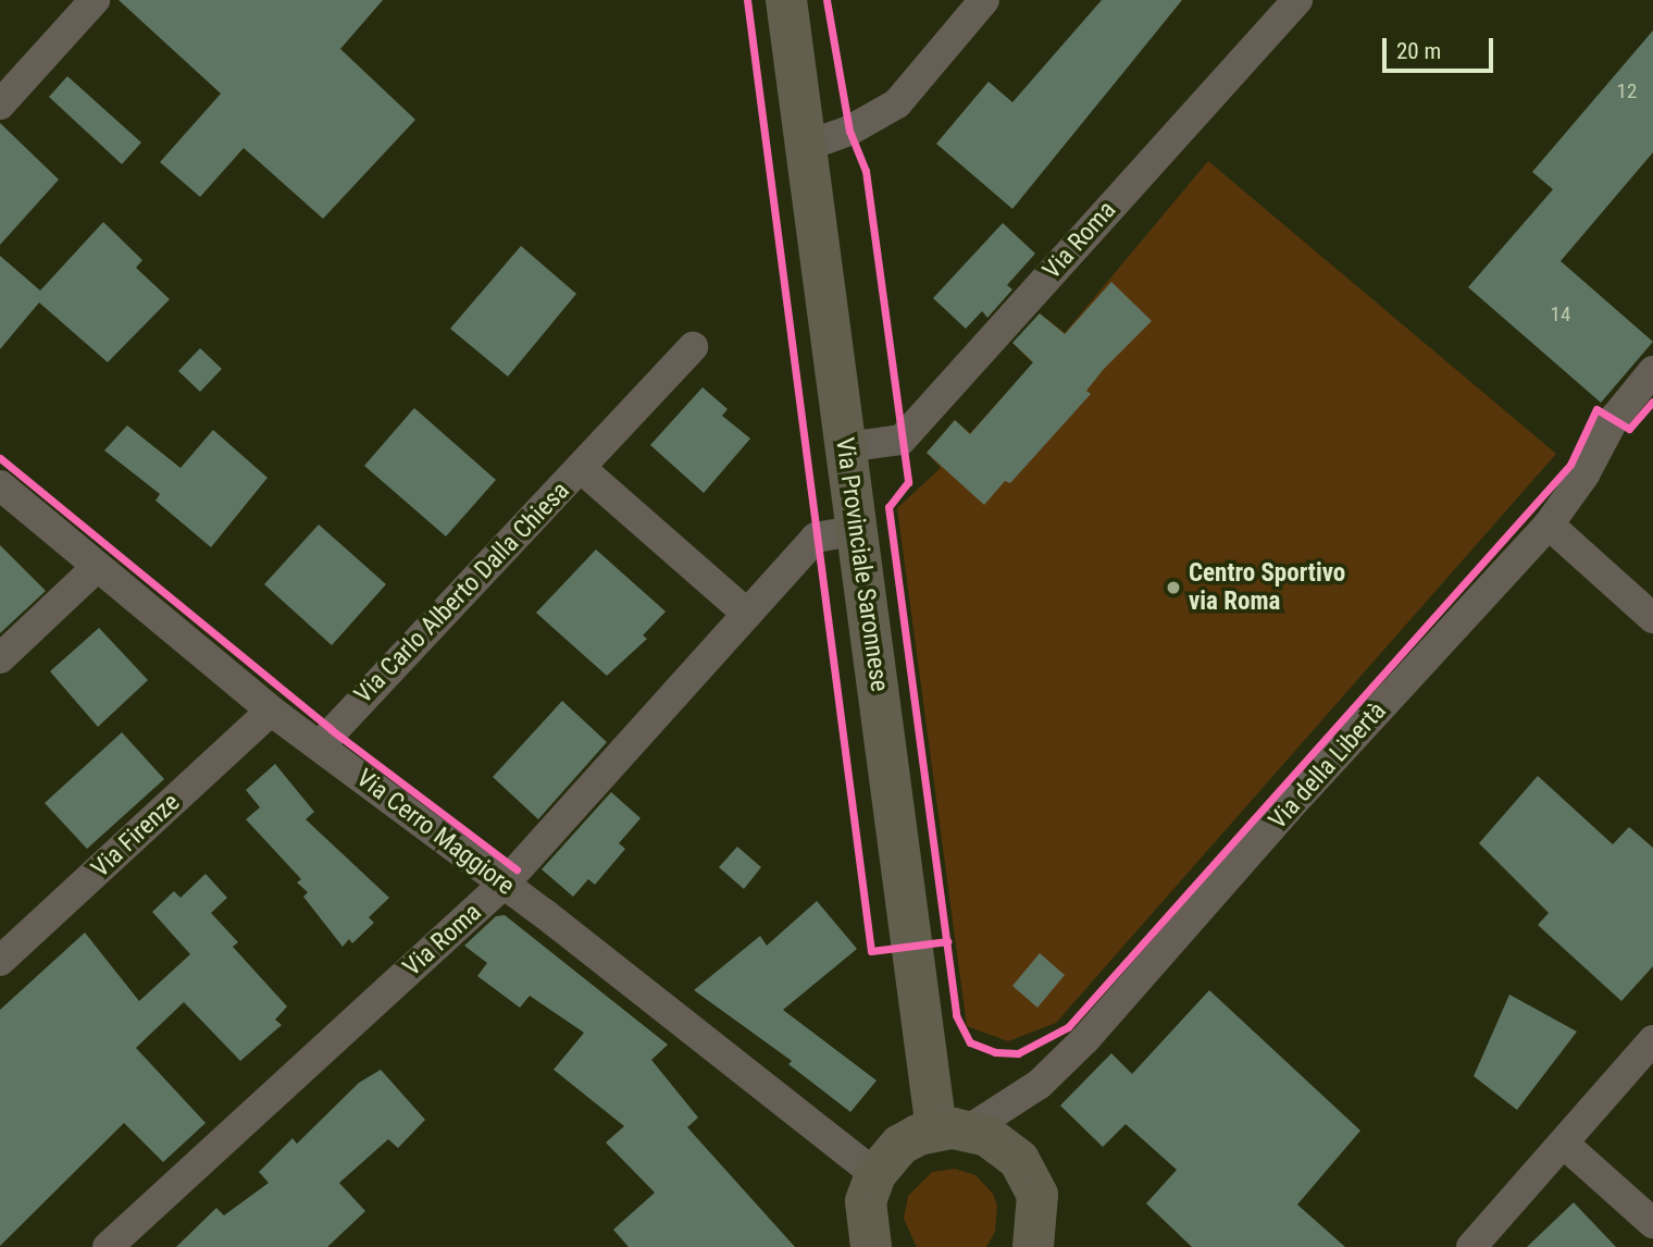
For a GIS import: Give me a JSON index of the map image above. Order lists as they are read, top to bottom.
{
  "streets": {
    "main road": ["Via Provinciale Saronnese"],
    "street": [
      "Via Roma",
      "Via Carlo Alberto Dalla Chiesa",
      "Via della Libertà",
      "Via Cerro Maggiore",
      "Via Firenze"
    ]
  },
  "crossings": [
    ["Via Roma", "Via Provinciale Saronnese"],
    ["Via Roma", "Via Carlo Alberto Dalla Chiesa"],
    ["Via Roma", "Via Cerro Maggiore"],
    ["Via Provinciale Saronnese", "Via della Libertà"],
    ["Via Carlo Alberto Dalla Chiesa", "Via Cerro Maggiore"],
    ["Via Cerro Maggiore", "Via Firenze"]
  ],
  "places": ["Centro Sportivo via Roma"],
  "house_numbers": ["12", "14"],
  "scale_bar": "20 m"
}
